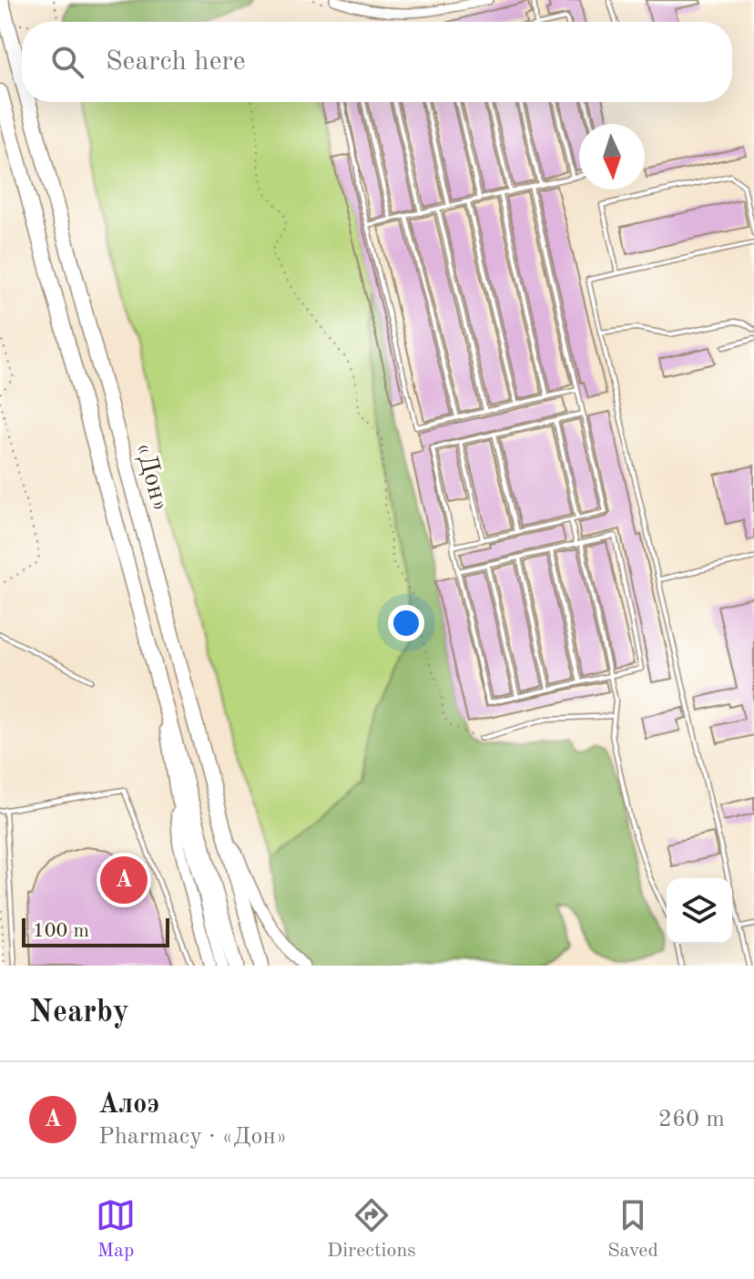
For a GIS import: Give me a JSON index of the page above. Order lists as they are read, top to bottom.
{
  "streets": {
    "highway": ["«Дон»"]
  },
  "scale_bar": "100 m",
  "north": "bottom",
  "page": {
    "search": "Search here",
    "pins": "A",
    "scale": "100 m",
    "heading": "Nearby",
    "list": [
      {
        "mark": "A",
        "name": "Алоэ",
        "note": "Pharmacy · «Дон»",
        "value": "260 m"
      }
    ],
    "nav": ["Map", "Directions", "Saved"]
  }
}
